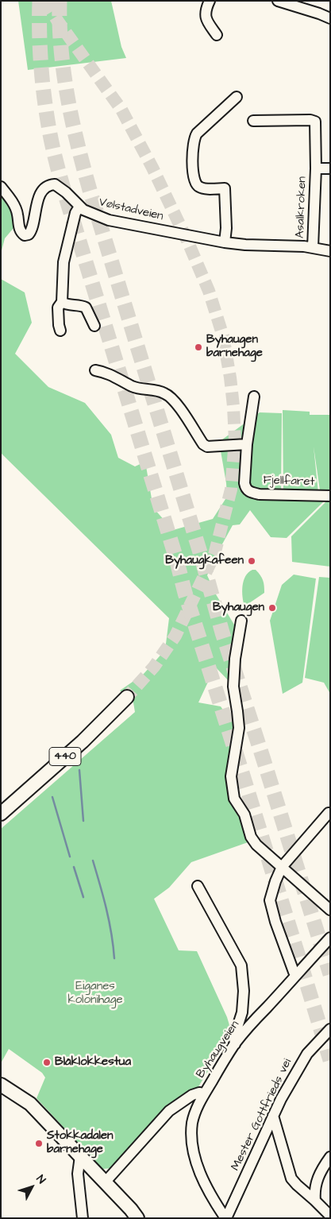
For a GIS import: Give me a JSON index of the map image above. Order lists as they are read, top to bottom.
{
  "streets": {
    "main road": ["440"],
    "street": [
      "Asalkroken",
      "Vølstadveien",
      "Fjellfaret",
      "Byhaugveien",
      "Mester Gottfrieds vei"
    ]
  },
  "crossings": [
    ["Asalkroken", "Vølstadveien"]
  ],
  "parks": ["Eiganes kolonihage"],
  "places": [
    "Byhaugen barnehage",
    "Byhaugkafeen",
    "Byhaugen",
    "Blåklokkestua",
    "Stokkadalen barnehage"
  ],
  "north": "top right"
}
